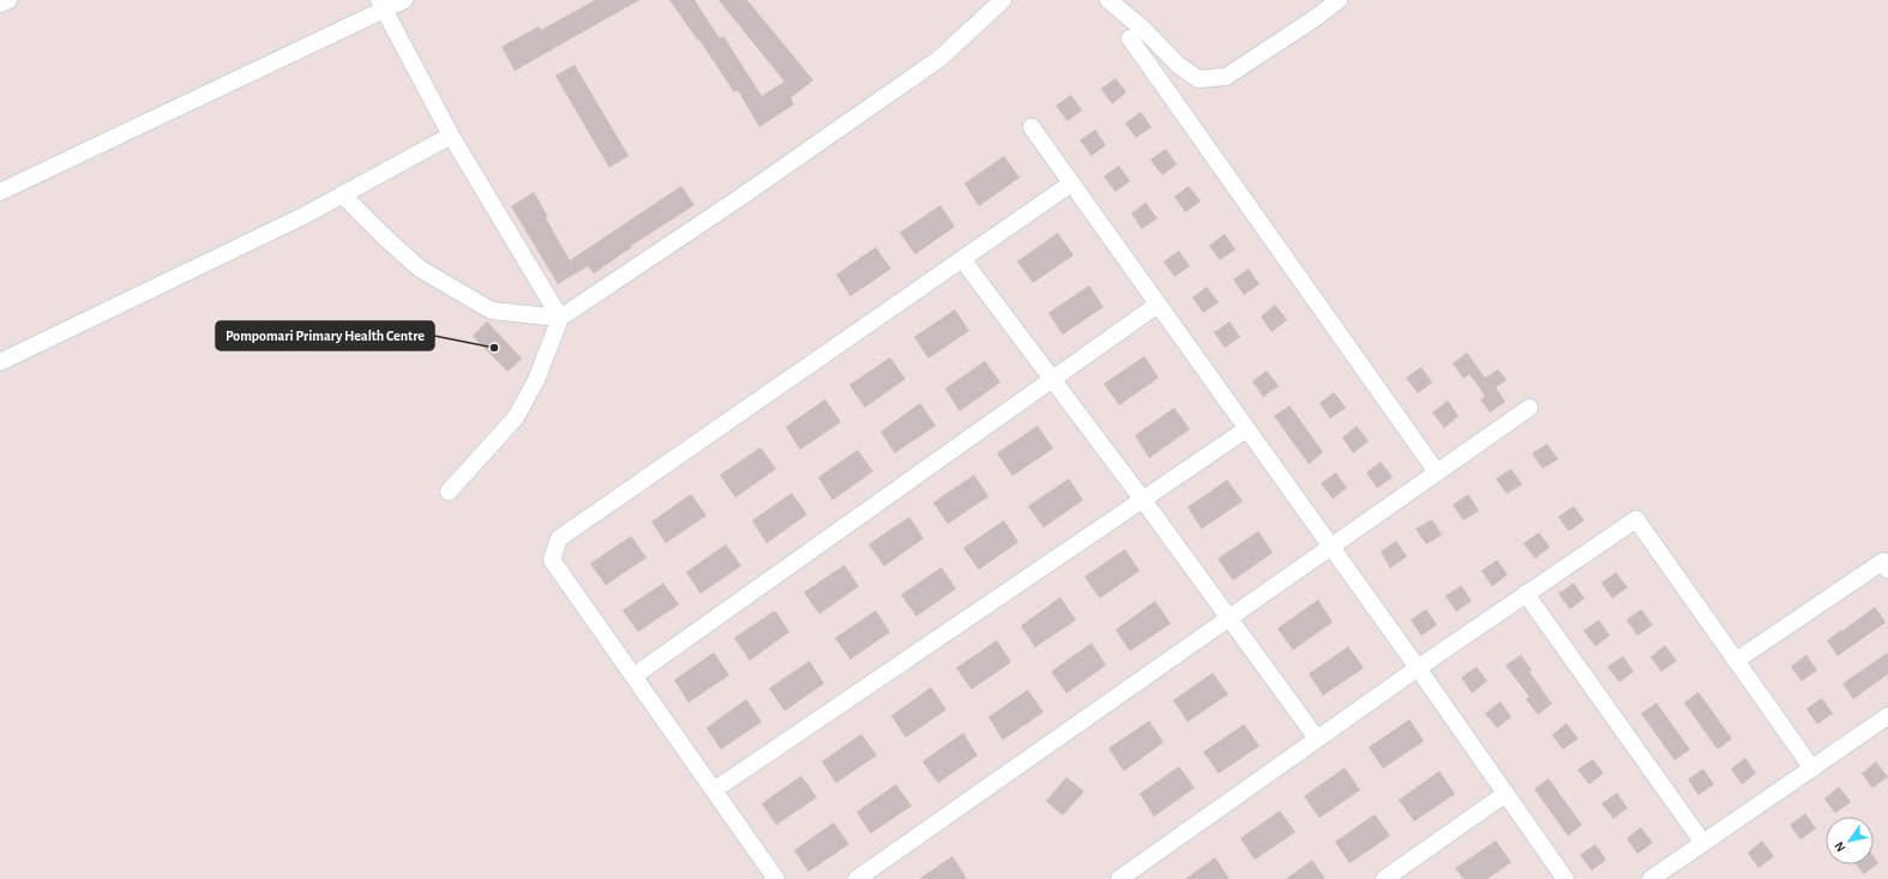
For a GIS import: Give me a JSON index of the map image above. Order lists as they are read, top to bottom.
{
  "places": ["Pompomari Primary Health Centre"],
  "north": "bottom left"
}
